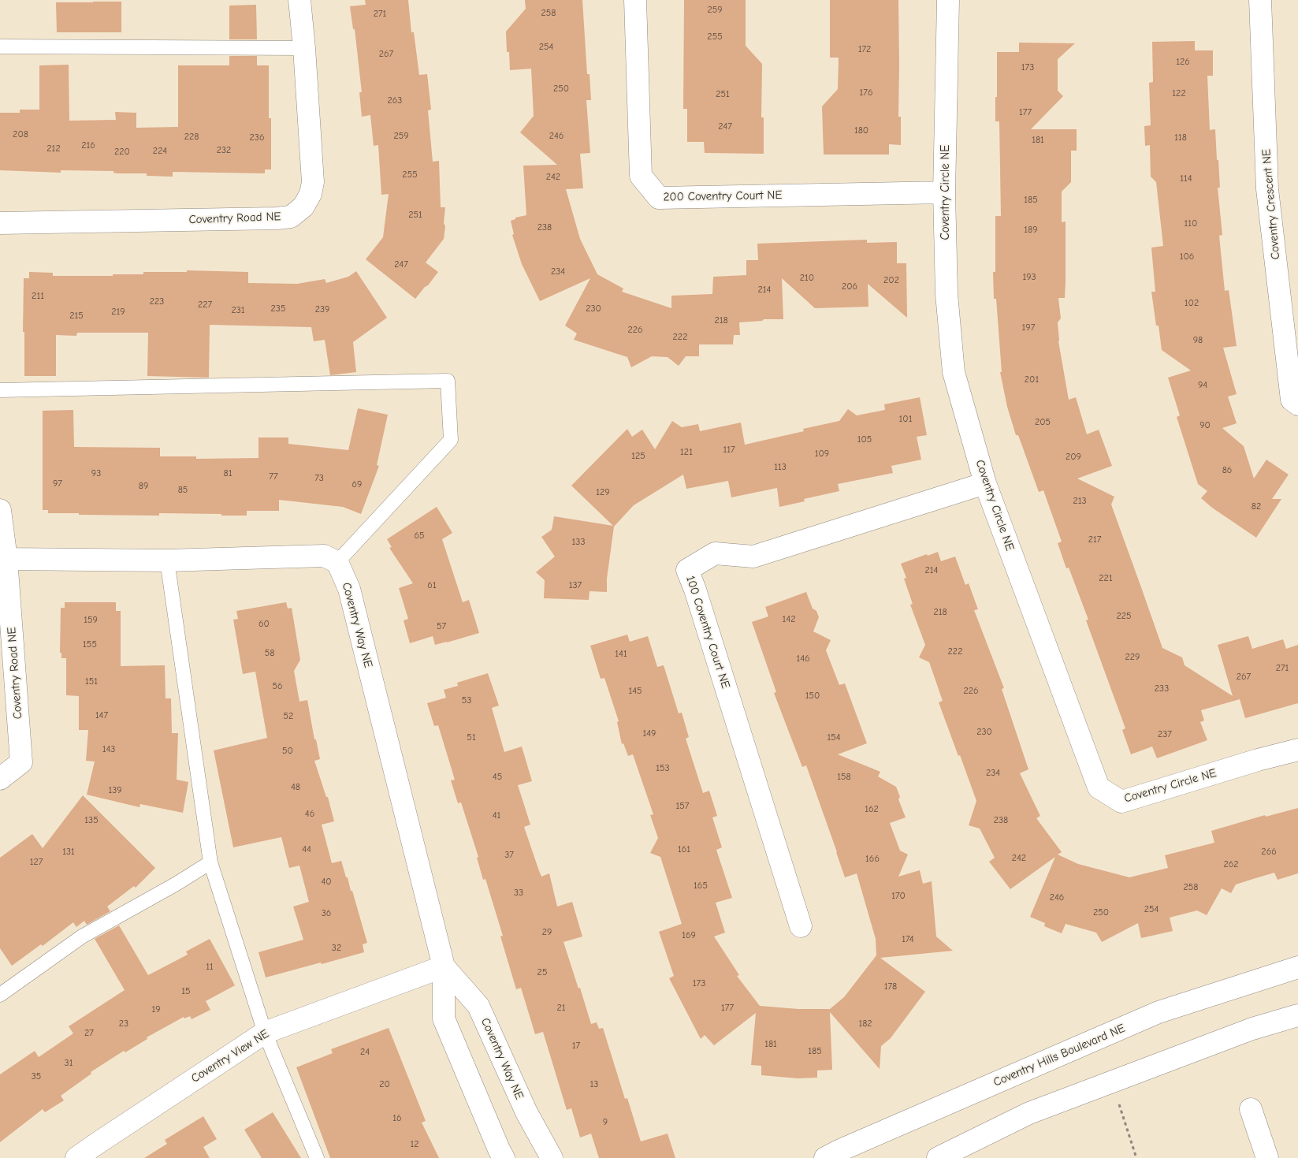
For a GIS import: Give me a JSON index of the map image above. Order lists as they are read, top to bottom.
{
  "streets": {
    "street": [
      "Coventry Circle NE",
      "200 Coventry Court NE",
      "Coventry Crescent NE",
      "Coventry Road NE",
      "Coventry Way NE",
      "100 Coventry Court NE",
      "Coventry Hills Boulevard NE",
      "Coventry View NE"
    ]
  },
  "crossings": [
    ["Coventry Circle NE", "200 Coventry Court NE"],
    ["Coventry Circle NE", "100 Coventry Court NE"],
    ["Coventry Way NE", "Coventry View NE"]
  ],
  "house_numbers": [
    "259",
    "258",
    "271",
    "255",
    "254",
    "172",
    "267",
    "126",
    "173",
    "250",
    "176",
    "122",
    "251",
    "263",
    "177",
    "247",
    "180",
    "208",
    "259",
    "246",
    "228",
    "236",
    "118",
    "181",
    "216",
    "212",
    "232",
    "224",
    "220",
    "255",
    "242",
    "114",
    "185",
    "251",
    "110",
    "238",
    "189",
    "106",
    "247",
    "234",
    "193",
    "210",
    "202",
    "206",
    "214",
    "211",
    "223",
    "102",
    "227",
    "235",
    "230",
    "239",
    "231",
    "219",
    "215",
    "218",
    "197",
    "226",
    "222",
    "98",
    "201",
    "94",
    "101",
    "205",
    "90",
    "105",
    "117",
    "121",
    "109",
    "125",
    "209",
    "113",
    "86",
    "93",
    "81",
    "77",
    "73",
    "97",
    "69",
    "89",
    "85",
    "129",
    "213",
    "82",
    "65",
    "217",
    "133",
    "214",
    "221",
    "61",
    "137",
    "218",
    "225",
    "142",
    "159",
    "60",
    "57",
    "155",
    "222",
    "58",
    "141",
    "229",
    "146",
    "271",
    "267",
    "151",
    "56",
    "233",
    "145",
    "226",
    "150",
    "53",
    "147",
    "52",
    "230",
    "149",
    "237",
    "51",
    "154",
    "143",
    "50",
    "153",
    "234",
    "45",
    "158",
    "48",
    "139",
    "157",
    "162",
    "46",
    "41",
    "135",
    "238",
    "44",
    "161",
    "131",
    "266",
    "37",
    "242",
    "166",
    "127",
    "262",
    "40",
    "165",
    "258",
    "33",
    "170",
    "246",
    "254",
    "250",
    "36",
    "29",
    "169",
    "174",
    "32",
    "11",
    "25",
    "173",
    "178",
    "15",
    "21",
    "177",
    "19",
    "23",
    "182",
    "27",
    "181",
    "17",
    "185",
    "24",
    "31",
    "35",
    "20",
    "13",
    "16",
    "9",
    "12"
  ]
}
